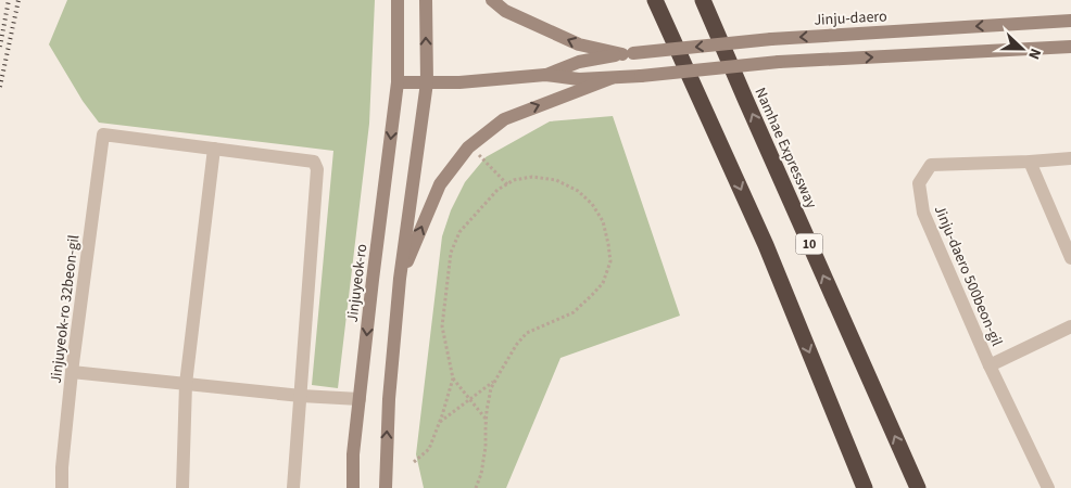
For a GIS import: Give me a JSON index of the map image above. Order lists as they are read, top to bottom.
{
  "streets": {
    "highway": ["Namhae Expressway", "10"],
    "street": [
      "Jinju-daero",
      "Jinju-daero 500beon-gil",
      "Jinjuyeok-ro",
      "Jinjuyeok-ro 32beon-gil"
    ]
  },
  "north": "right"
}
